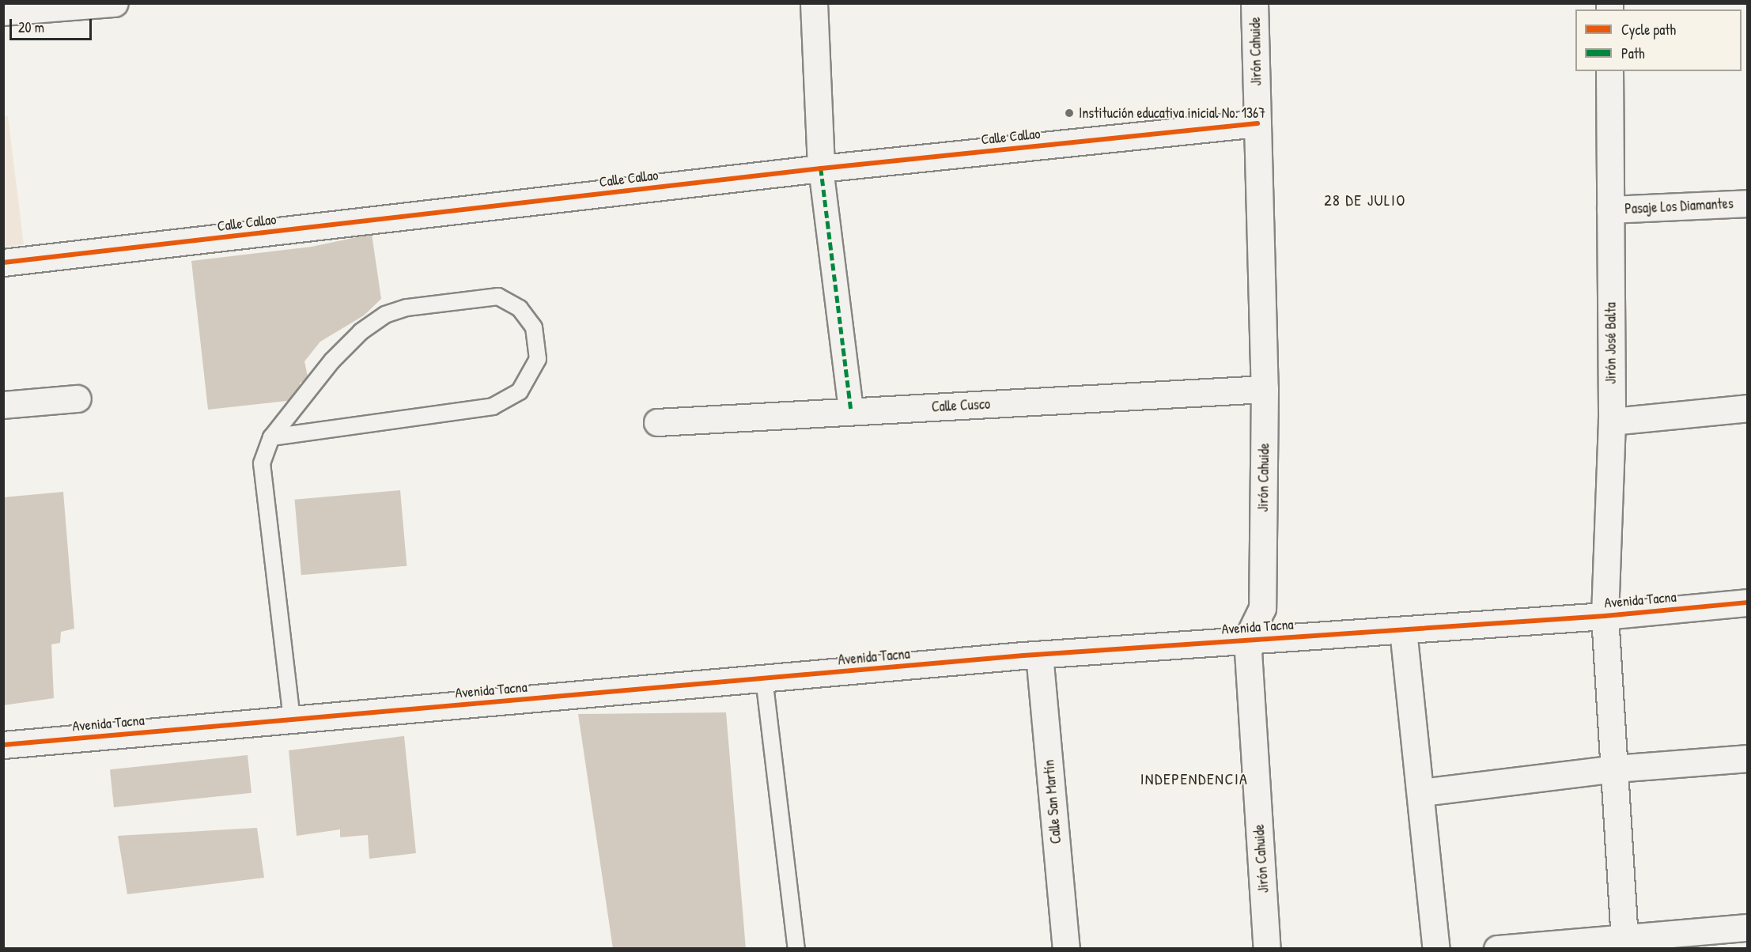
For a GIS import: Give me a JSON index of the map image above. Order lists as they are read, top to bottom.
{
  "streets": {
    "street": [
      "Jirón Cahuide",
      "Calle Callao",
      "Pasaje Los Diamantes",
      "Jirón José Balta",
      "Calle Cusco",
      "Avenida Tacna",
      "Calle San Martín"
    ]
  },
  "crossings": [
    ["Jirón Cahuide", "Calle Callao"],
    ["Jirón Cahuide", "Calle Cusco"],
    ["Jirón Cahuide", "Avenida Tacna"],
    ["Pasaje Los Diamantes", "Jirón José Balta"],
    ["Jirón José Balta", "Avenida Tacna"],
    ["Avenida Tacna", "Calle San Martín"]
  ],
  "districts": ["28 DE JULIO", "INDEPENDENCIA"],
  "places": ["Institución educativa inicial No. 1367"],
  "legend": ["Cycle path", "Path"],
  "scale_bar": "20 m"
}
